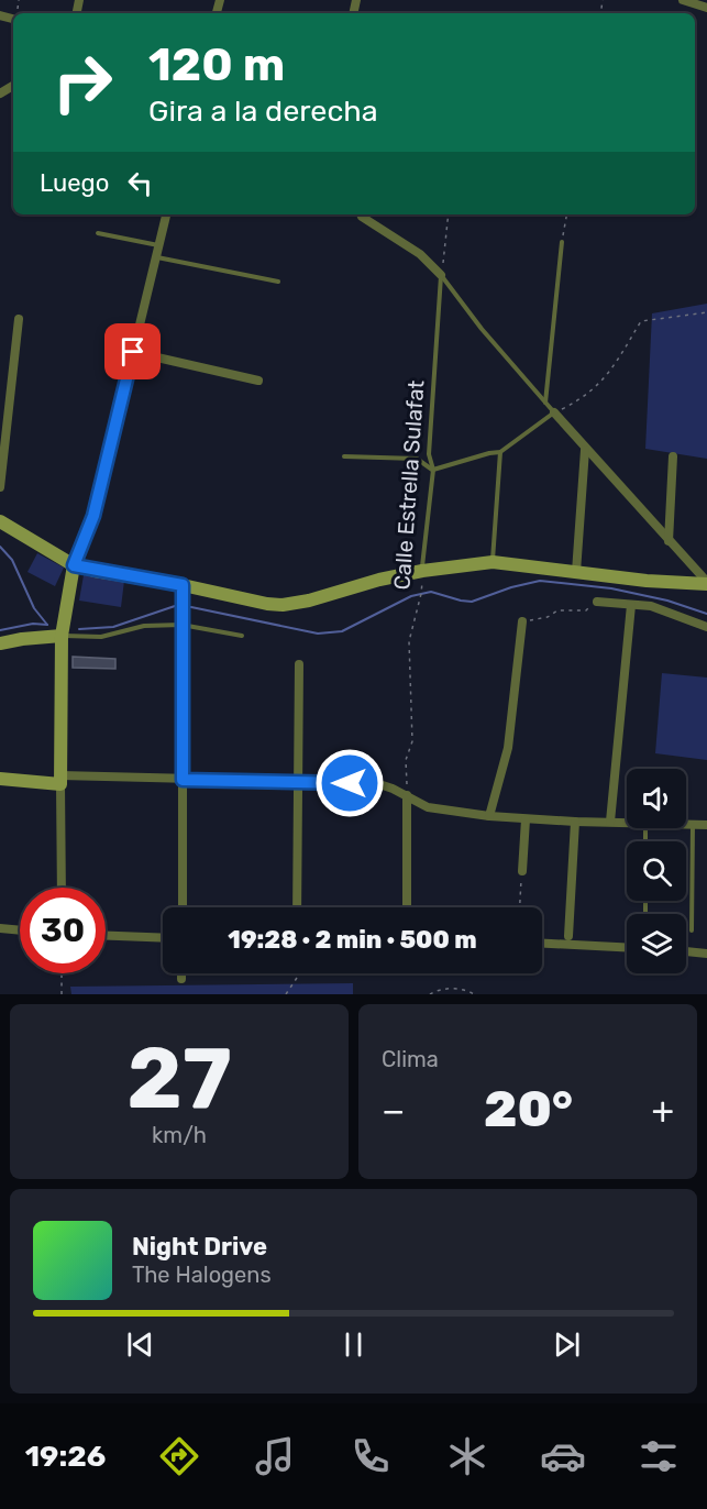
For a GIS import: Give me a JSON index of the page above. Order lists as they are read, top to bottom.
{
  "streets": {
    "lane": ["Calle Estrella Sulafat"]
  },
  "page": {
    "turn": ["120 m", "Gira a la derecha"],
    "then": "Luego",
    "limit": "30",
    "trip": "19:28 · 2 min · 500 m",
    "tile": [
      ["27", "km/h"],
      "Clima"
    ],
    "heat": ["−", "20°", "+"],
    "song": ["Night Drive", "The Halogens"],
    "tabs": "19:26"
  }
}
